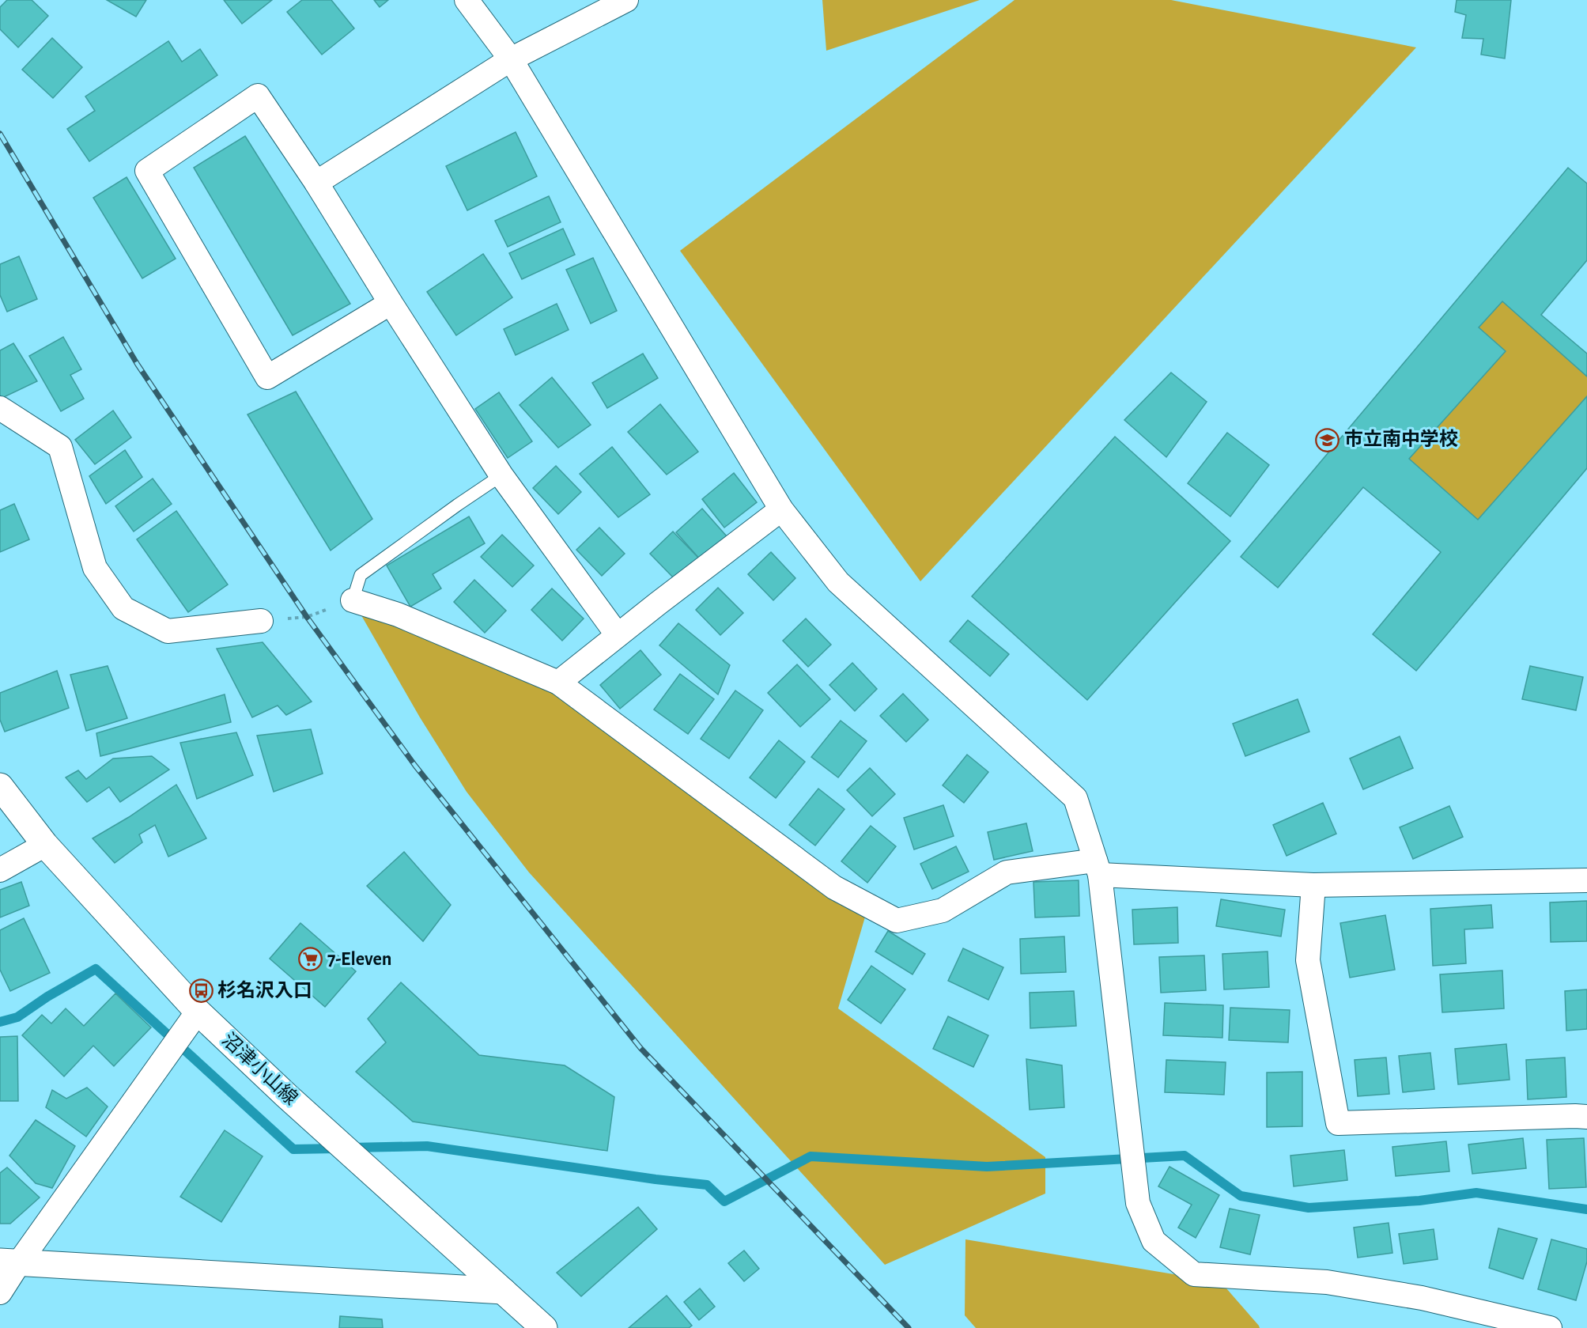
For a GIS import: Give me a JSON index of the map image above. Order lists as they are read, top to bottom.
{
  "streets": {
    "main road": ["沼津小山線"]
  },
  "places": {
    "school or university": ["市立南中学校"],
    "supermarket": ["7-Eleven"],
    "bus stop": ["杉名沢入口"]
  }
}
